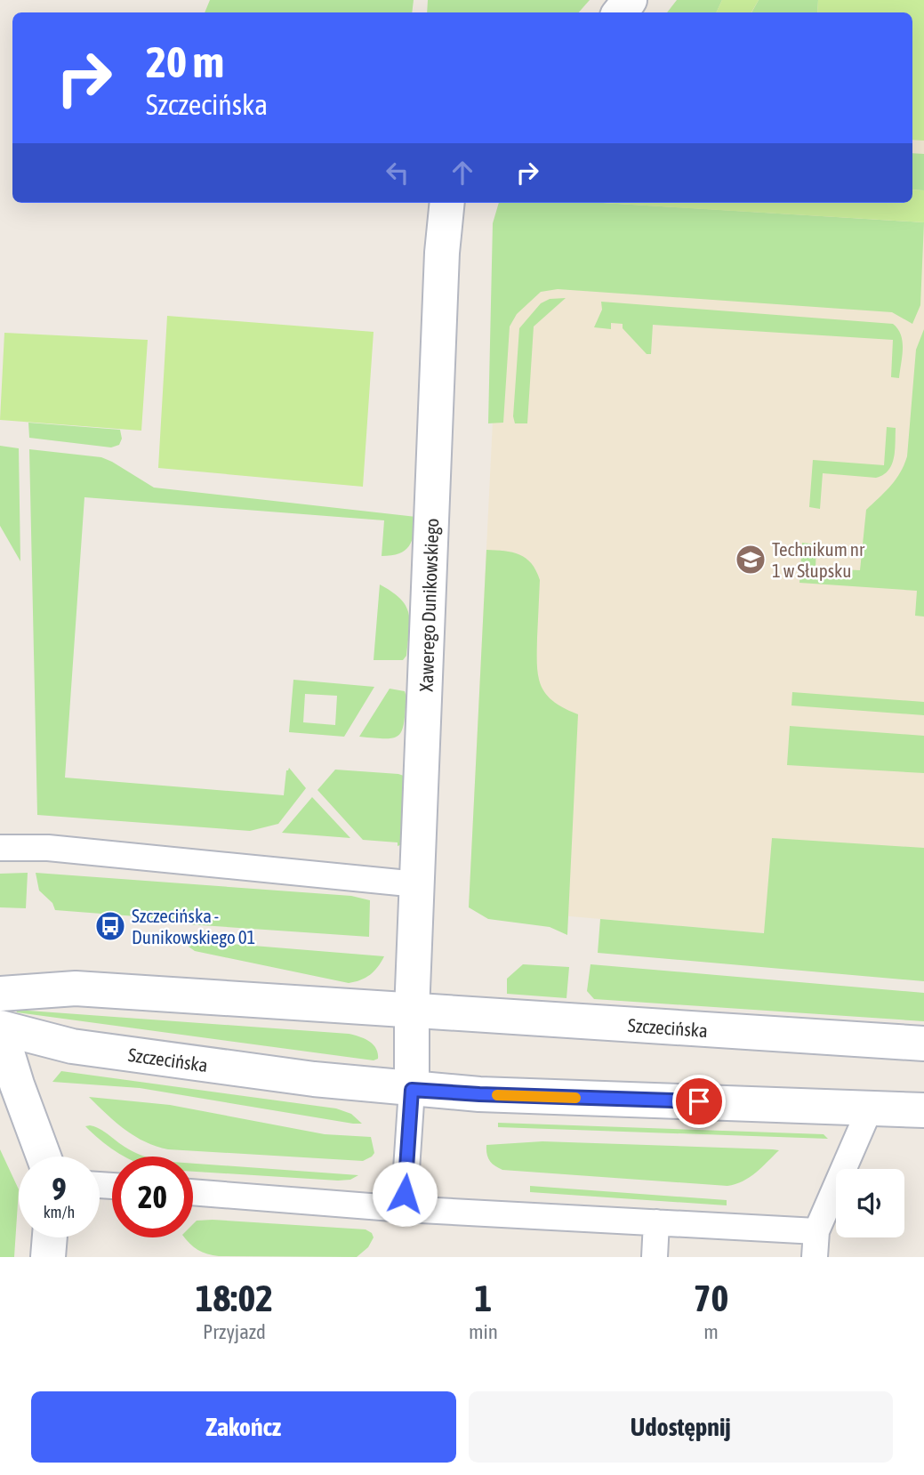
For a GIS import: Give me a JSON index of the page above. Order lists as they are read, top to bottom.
{
  "streets": {
    "street": ["Xawerego Dunikowskiego", "Szczecińska"]
  },
  "crossings": [
    ["Xawerego Dunikowskiego", "Szczecińska"]
  ],
  "places": {
    "school or university": ["Technikum nr 1 w Słupsku"],
    "bus stop": ["Szczecińska - Dunikowskiego 01"]
  },
  "page": {
    "turn": ["20 m", "Szczecińska"],
    "speed": "9 km/h",
    "limit": "20",
    "eta": [
      "18:02",
      "Przyjazd",
      "1",
      "min",
      "70",
      "m"
    ],
    "buttons": ["Zakończ", "Udostępnij"]
  }
}
